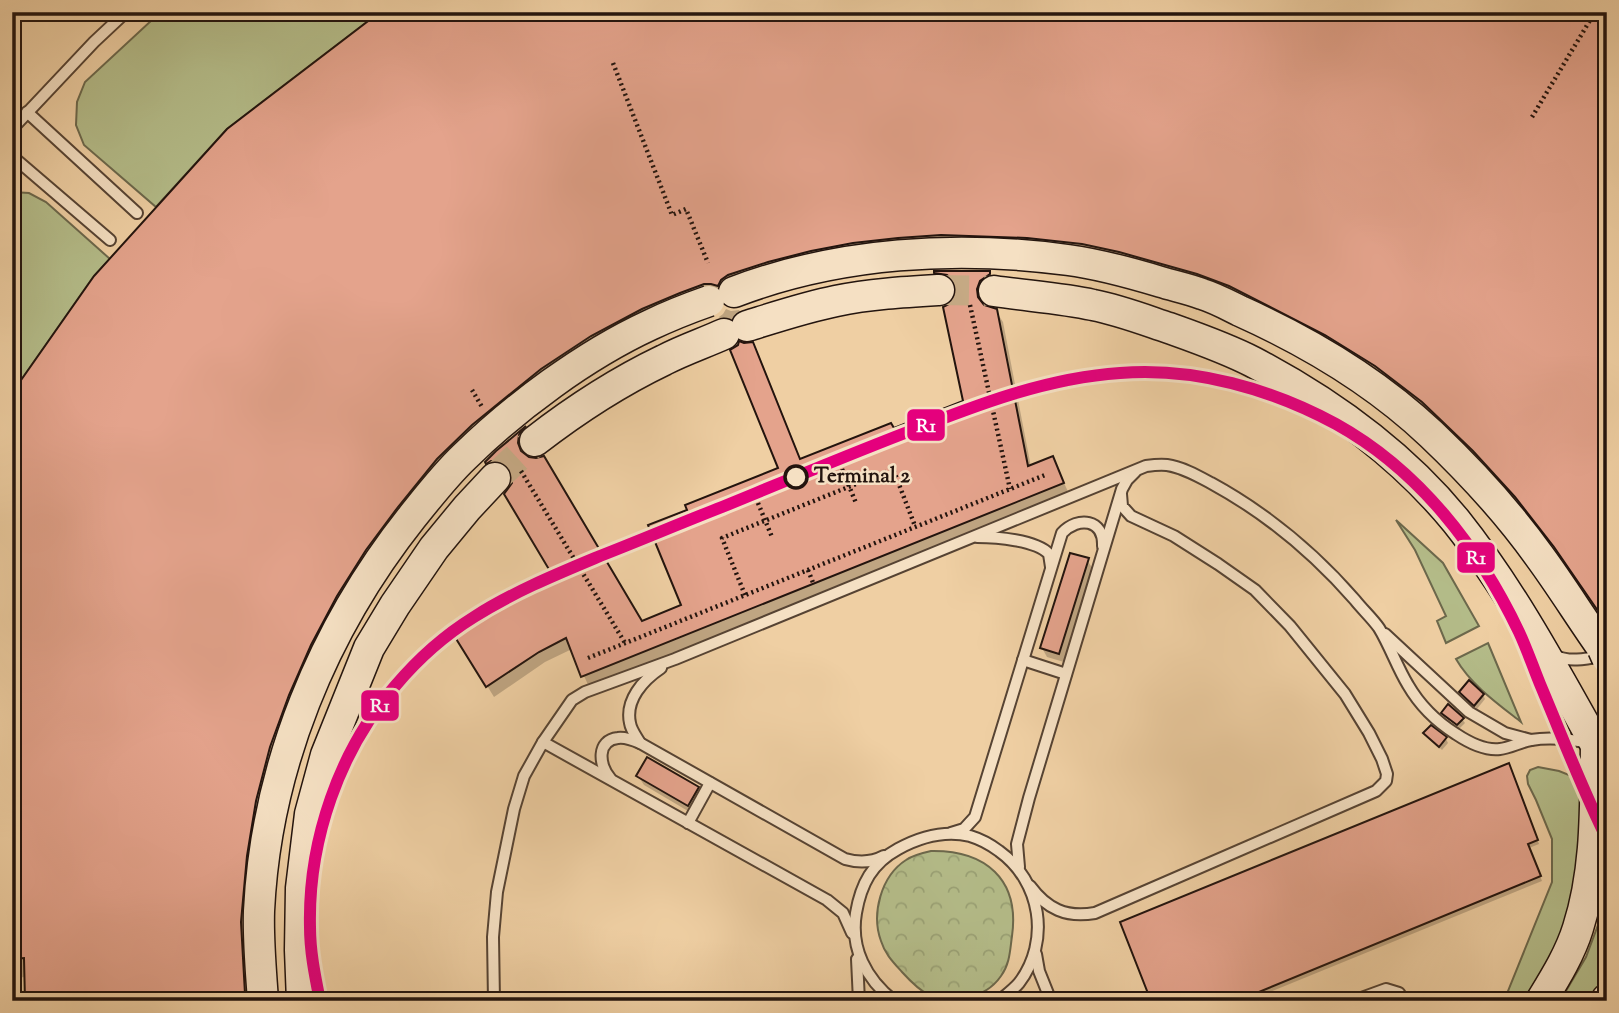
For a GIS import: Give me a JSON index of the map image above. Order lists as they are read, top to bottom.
{
  "places": ["Terminal 2"],
  "lines": ["transit line R1"]
}
